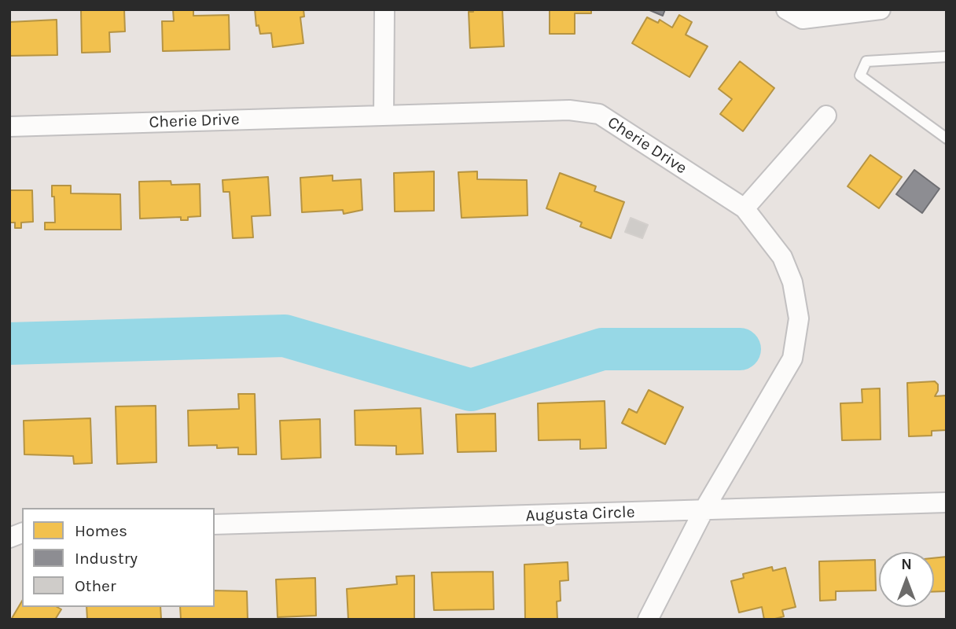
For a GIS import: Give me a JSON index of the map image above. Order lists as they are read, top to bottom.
{
  "streets": {
    "street": ["Cherie Drive", "Augusta Circle"]
  },
  "crossings": [
    ["Cherie Drive", "Augusta Circle"]
  ],
  "legend": ["Homes", "Industry", "Other"],
  "north": "top"
}
